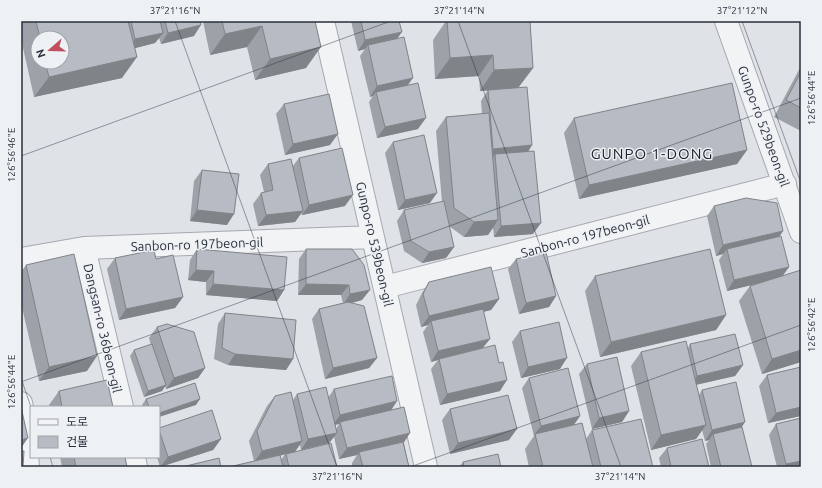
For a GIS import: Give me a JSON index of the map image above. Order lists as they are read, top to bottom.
{
  "streets": {
    "street": [
      "Gunpo-ro 529beon-gil",
      "Sanbon-ro 197beon-gil",
      "Gunpo-ro 539beon-gil",
      "Dangsan-ro 36beon-gil"
    ]
  },
  "crossings": [
    ["Gunpo-ro 529beon-gil", "Sanbon-ro 197beon-gil"],
    ["Sanbon-ro 197beon-gil", "Gunpo-ro 539beon-gil"],
    ["Sanbon-ro 197beon-gil", "Dangsan-ro 36beon-gil"]
  ],
  "districts": ["GUNPO 1-DONG"],
  "legend": ["도로", "건물"],
  "north": "left",
  "coordinates": [
    "37°21'16\"N",
    "37°21'14\"N",
    "37°21'12\"N",
    "126°56'44\"E",
    "126°56'46\"E",
    "126°56'42\"E"
  ]
}
